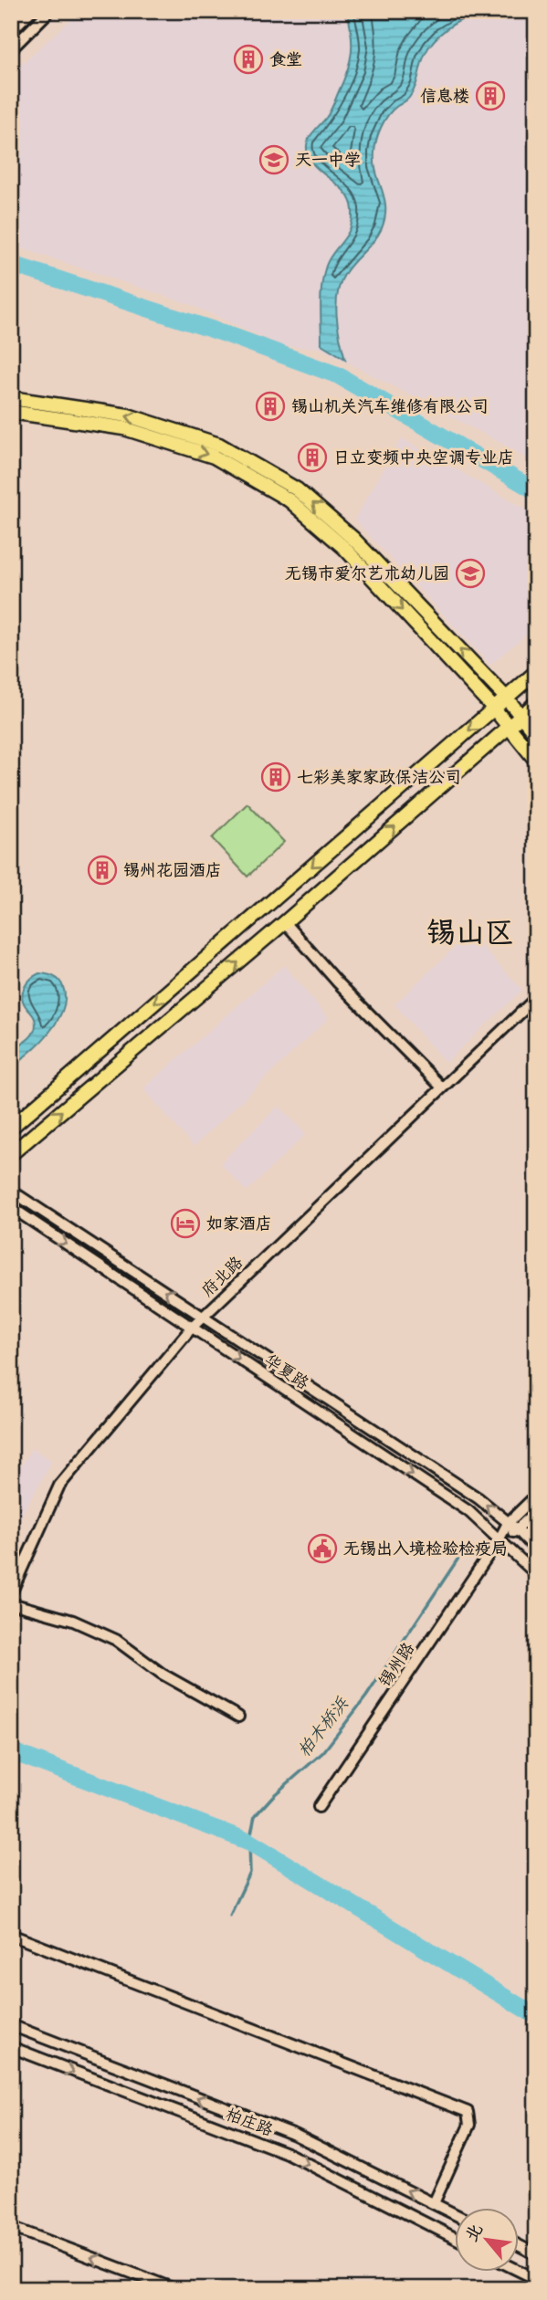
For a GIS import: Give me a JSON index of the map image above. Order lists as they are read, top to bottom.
{
  "streets": {
    "street": [
      "府北路",
      "华夏路",
      "锡州路",
      "柏庄路"
    ]
  },
  "crossings": [
    ["府北路", "华夏路"],
    ["华夏路", "锡州路"]
  ],
  "districts": ["锡山区"],
  "water": ["柏木桥浜"],
  "places": {
    "building": [
      "食堂",
      "信息楼",
      "锡山机关汽车维修有限公司",
      "日立变频中央空调专业店",
      "七彩美家家政保洁公司",
      "锡州花园酒店"
    ],
    "school or university": ["天一中学", "无锡市爱尔艺术幼儿园"],
    "hotel": ["如家酒店"],
    "public building": ["无锡出入境检验检疫局"]
  },
  "north": "top left"
}
